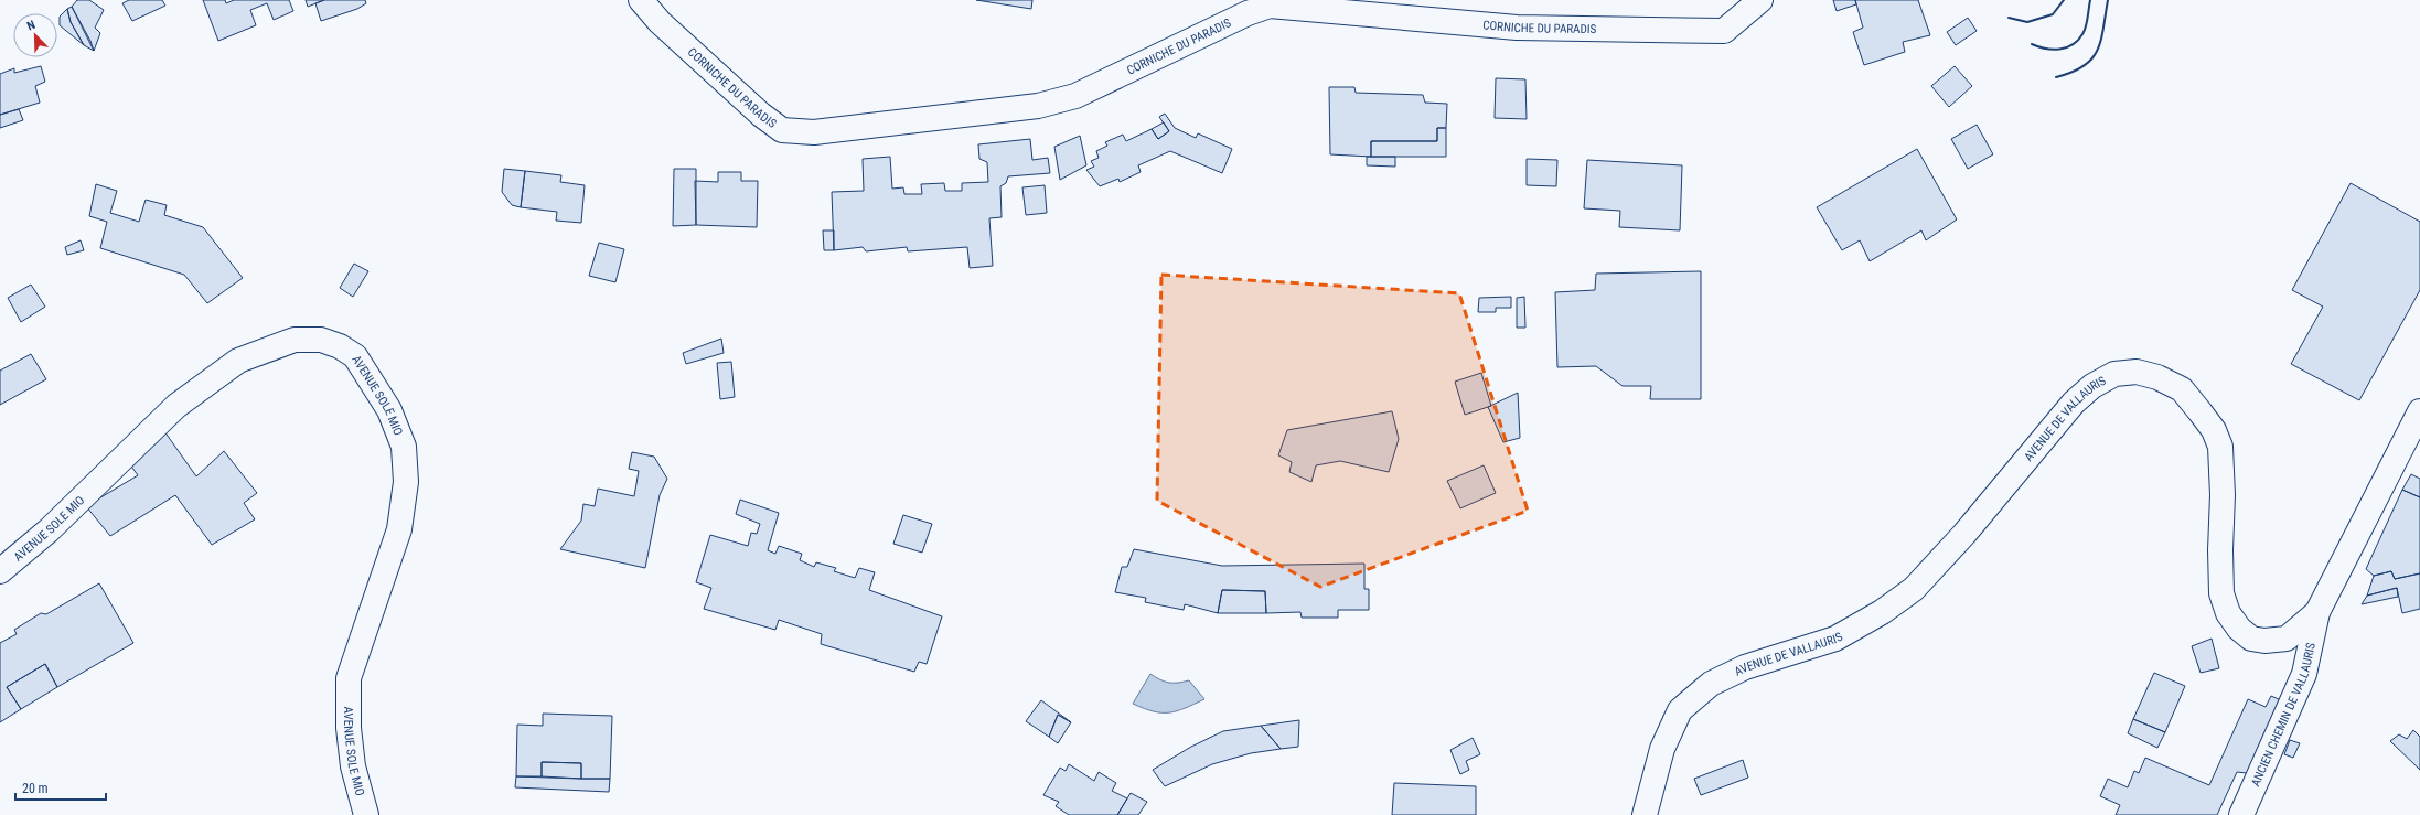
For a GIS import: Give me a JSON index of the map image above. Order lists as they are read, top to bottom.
{
  "streets": {
    "street": [
      "CORNICHE DU PARADIS",
      "AVENUE SOLE MIO",
      "AVENUE DE VALLAURIS",
      "ANCIEN CHEMIN DE VALLAURIS"
    ]
  },
  "crossings": [
    ["AVENUE DE VALLAURIS", "ANCIEN CHEMIN DE VALLAURIS"]
  ],
  "scale_bar": "20 m",
  "north": "top left"
}
